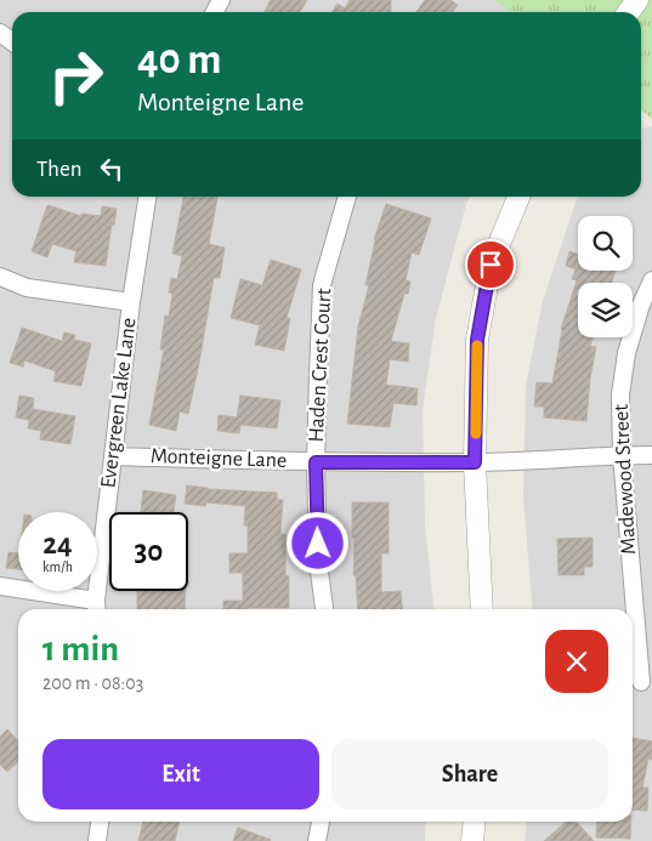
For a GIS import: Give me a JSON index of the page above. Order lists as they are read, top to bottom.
{
  "streets": {
    "street": [
      "Haden Crest Court",
      "Evergreen Lake Lane",
      "Monteigne Lane",
      "Madewood Street"
    ]
  },
  "crossings": [
    ["Haden Crest Court", "Monteigne Lane"],
    ["Evergreen Lake Lane", "Monteigne Lane"],
    ["Monteigne Lane", "Madewood Street"]
  ],
  "page": {
    "turn": ["40 m", "Monteigne Lane"],
    "then": "Then",
    "speed": "24 km/h",
    "limit": "30",
    "heading": ["1 min", "200 m · 08:03"],
    "buttons": ["Exit", "Share"]
  }
}
